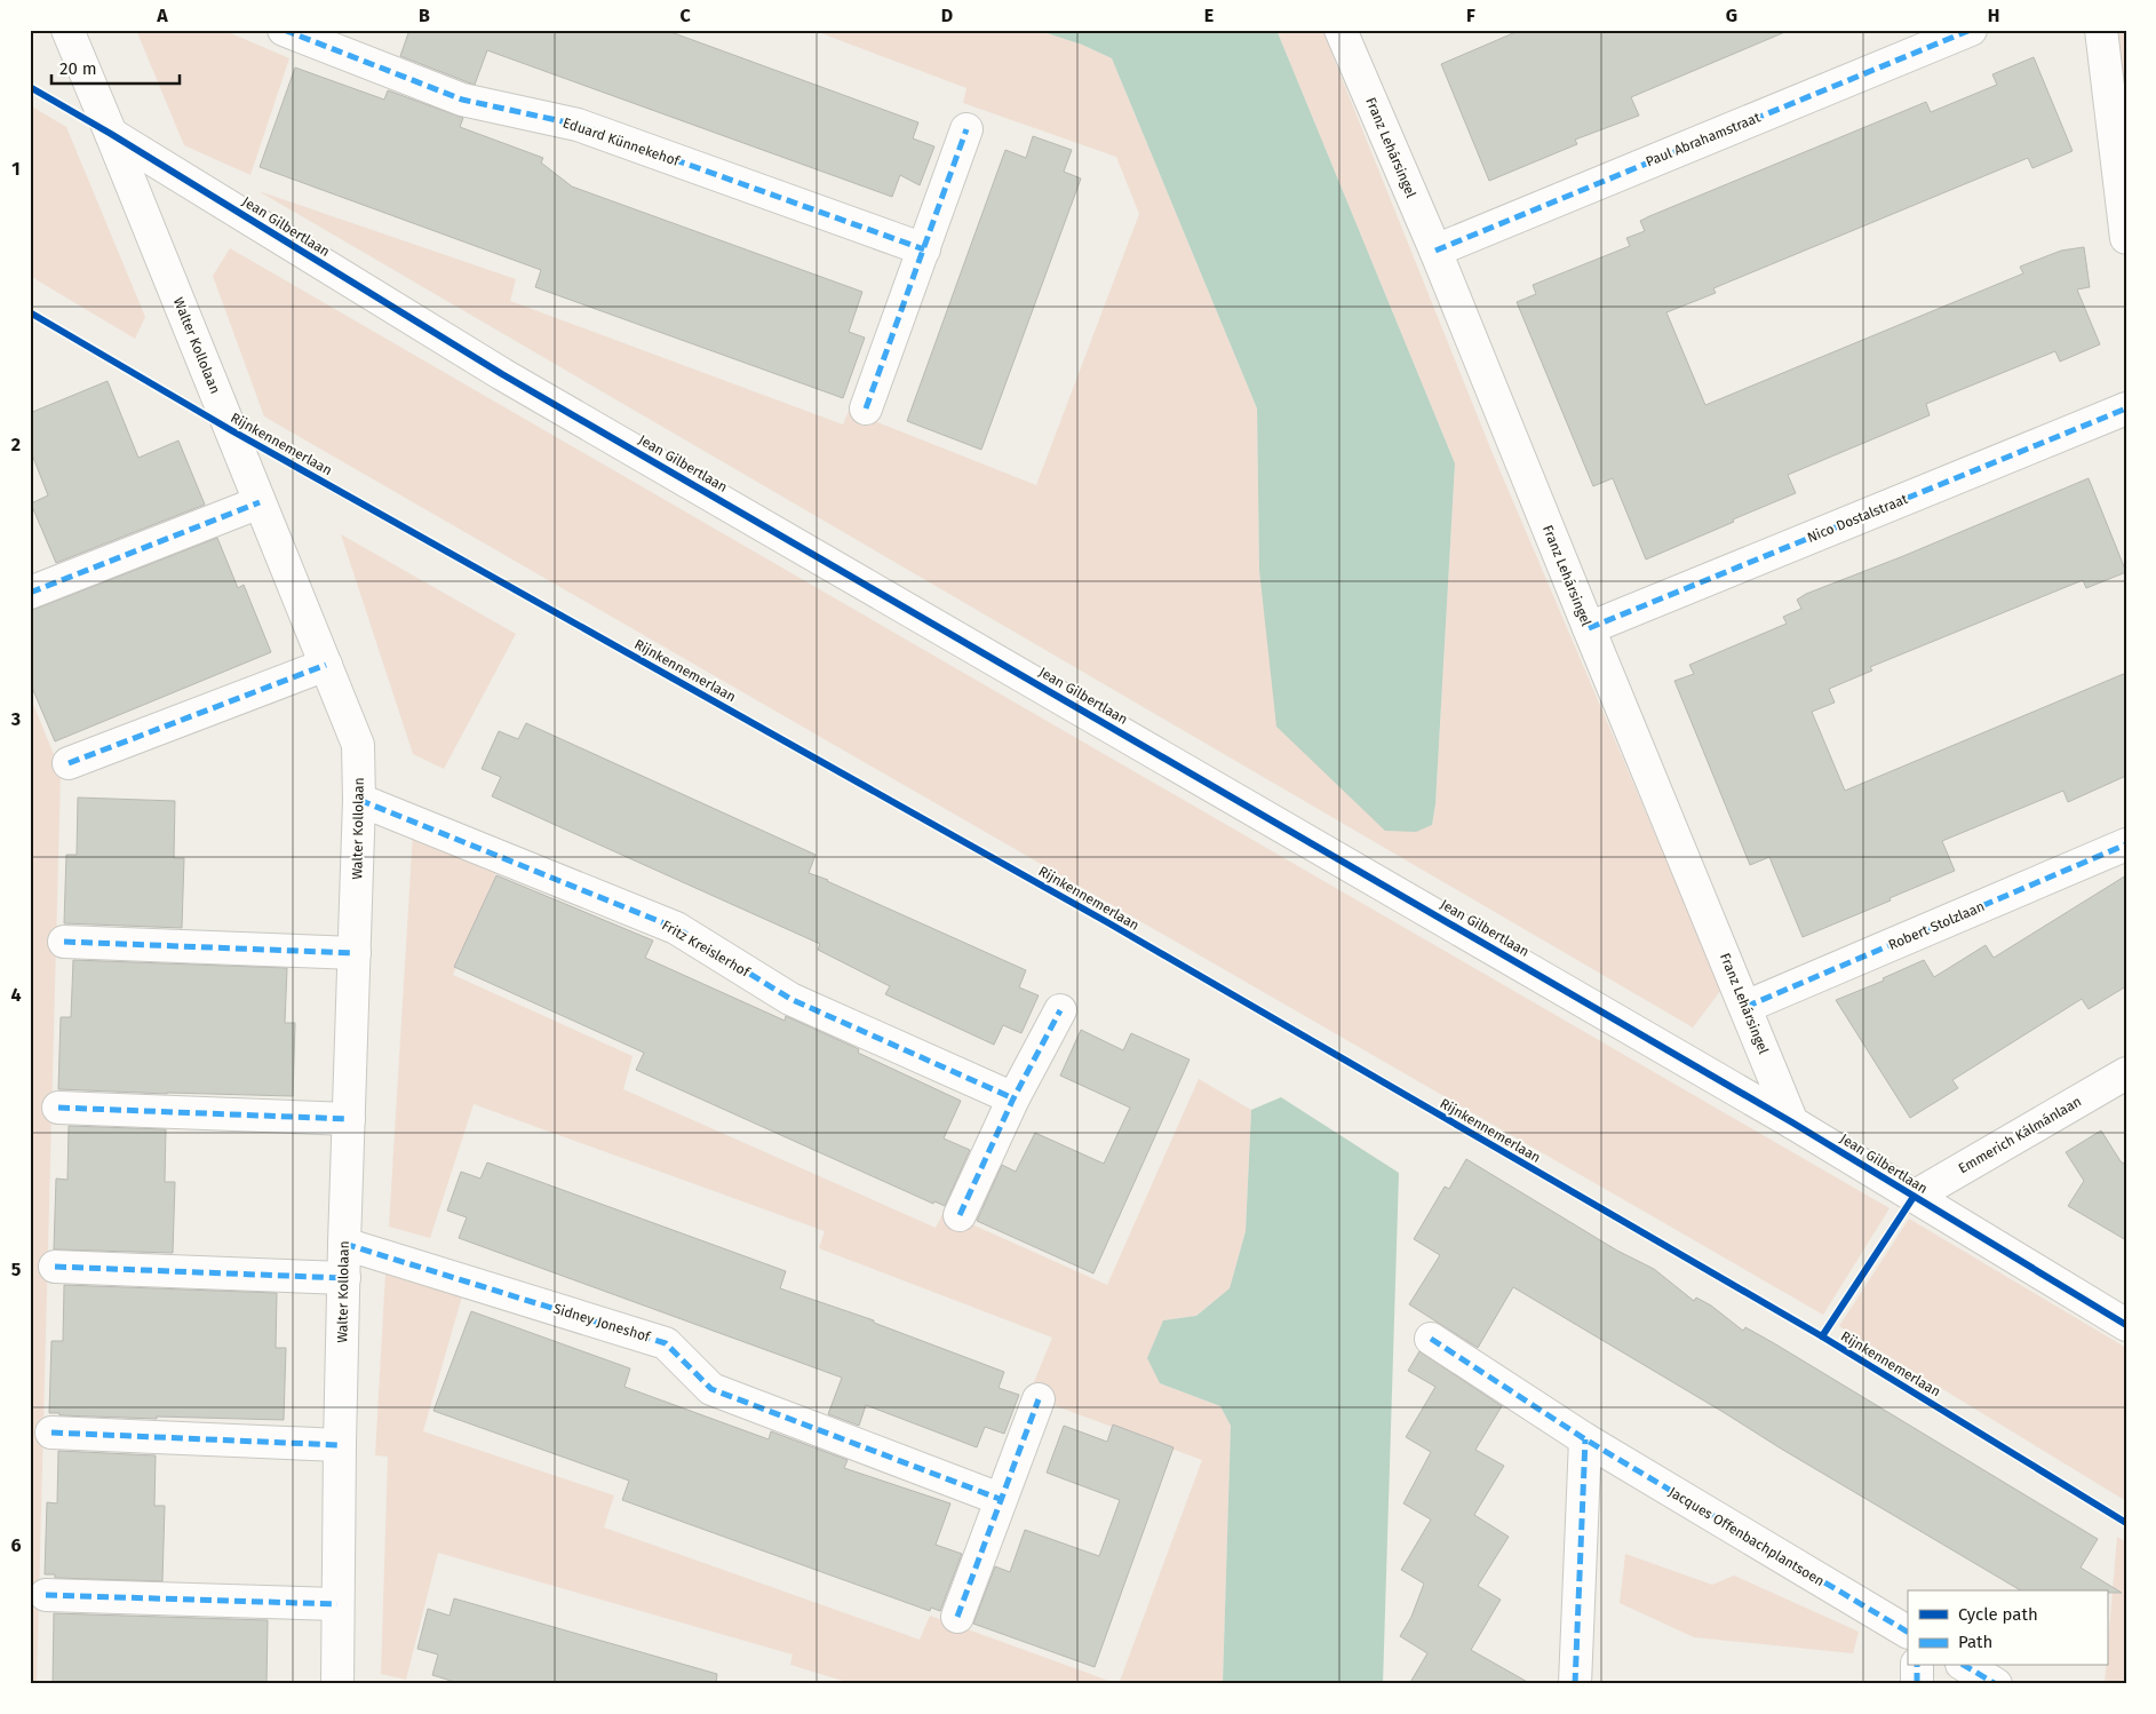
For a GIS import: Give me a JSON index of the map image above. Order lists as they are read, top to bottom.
{
  "streets": {
    "street": [
      "Paul Abrahamstraat",
      "Eduard Künnekehof",
      "Franz Lehársingel",
      "Jean Gilbertlaan",
      "Walter Kollolaan",
      "Nico Dostalstraat",
      "Robert Stolzlaan",
      "Fritz Kreislerhof",
      "Emmerich Kálmánlaan",
      "Sidney Joneshof",
      "Jacques Offenbachplantsoen"
    ],
    "cycle path": ["Rijnkennemerlaan"]
  },
  "crossings": [
    ["Paul Abrahamstraat", "Franz Lehársingel"],
    ["Franz Lehársingel", "Jean Gilbertlaan"],
    ["Franz Lehársingel", "Nico Dostalstraat"],
    ["Franz Lehársingel", "Robert Stolzlaan"],
    ["Jean Gilbertlaan", "Walter Kollolaan"],
    ["Jean Gilbertlaan", "Emmerich Kálmánlaan"],
    ["Walter Kollolaan", "Fritz Kreislerhof"],
    ["Walter Kollolaan", "Sidney Joneshof"]
  ],
  "legend": ["Cycle path", "Path"],
  "scale_bar": "20 m",
  "grid": {
    "columns": [
      "A",
      "B",
      "C",
      "D",
      "E",
      "F",
      "G",
      "H"
    ],
    "rows": [
      "1",
      "2",
      "3",
      "4",
      "5",
      "6"
    ]
  }
}
